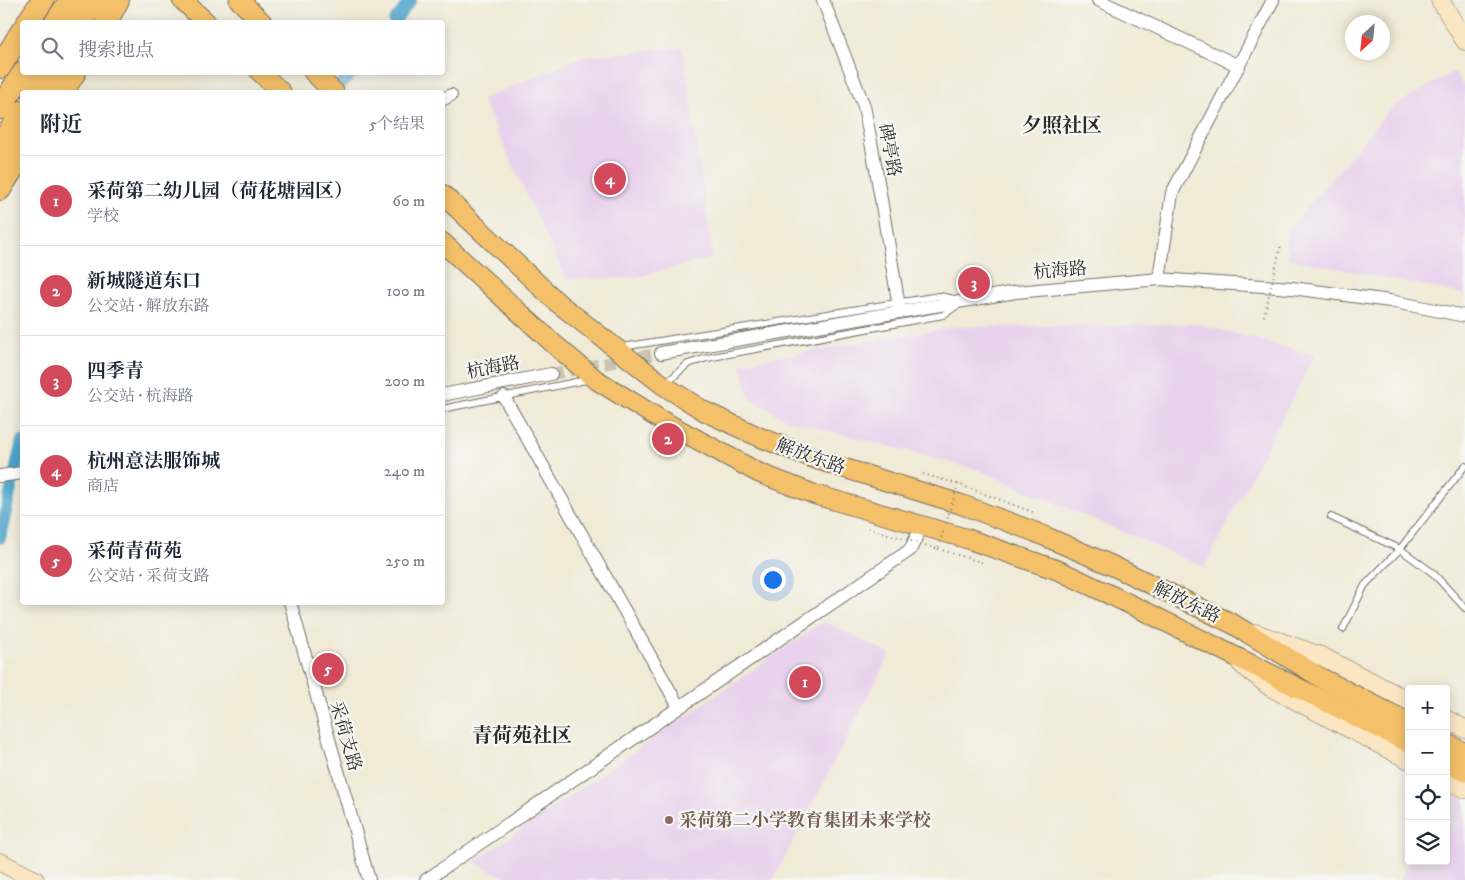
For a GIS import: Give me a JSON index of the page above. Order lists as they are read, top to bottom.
{
  "streets": {
    "main road": ["解放东路"],
    "street": ["碑亭路", "杭海路", "采荷支路"]
  },
  "crossings": [
    ["碑亭路", "杭海路"]
  ],
  "districts": ["夕照社区", "青荷苑社区"],
  "places": ["采荷第二小学教育集团未来学校"],
  "north": "bottom left",
  "page": {
    "search": "搜索地点",
    "heading": ["附近", "5个结果"],
    "list": [
      {
        "mark": "1",
        "name": "采荷第二幼儿园（荷花塘园区）",
        "note": "学校",
        "value": "60 m"
      },
      {
        "mark": "2",
        "name": "新城隧道东口",
        "note": "公交站 · 解放东路",
        "value": "100 m"
      },
      {
        "mark": "3",
        "name": "四季青",
        "note": "公交站 · 杭海路",
        "value": "200 m"
      },
      {
        "mark": "4",
        "name": "杭州意法服饰城",
        "note": "商店",
        "value": "240 m"
      },
      {
        "mark": "5",
        "name": "采荷青荷苑",
        "note": "公交站 · 采荷支路",
        "value": "250 m"
      }
    ],
    "pins": [
      "4",
      "3",
      "2",
      "5",
      "1"
    ],
    "map_buttons": ["+", "−"]
  }
}
